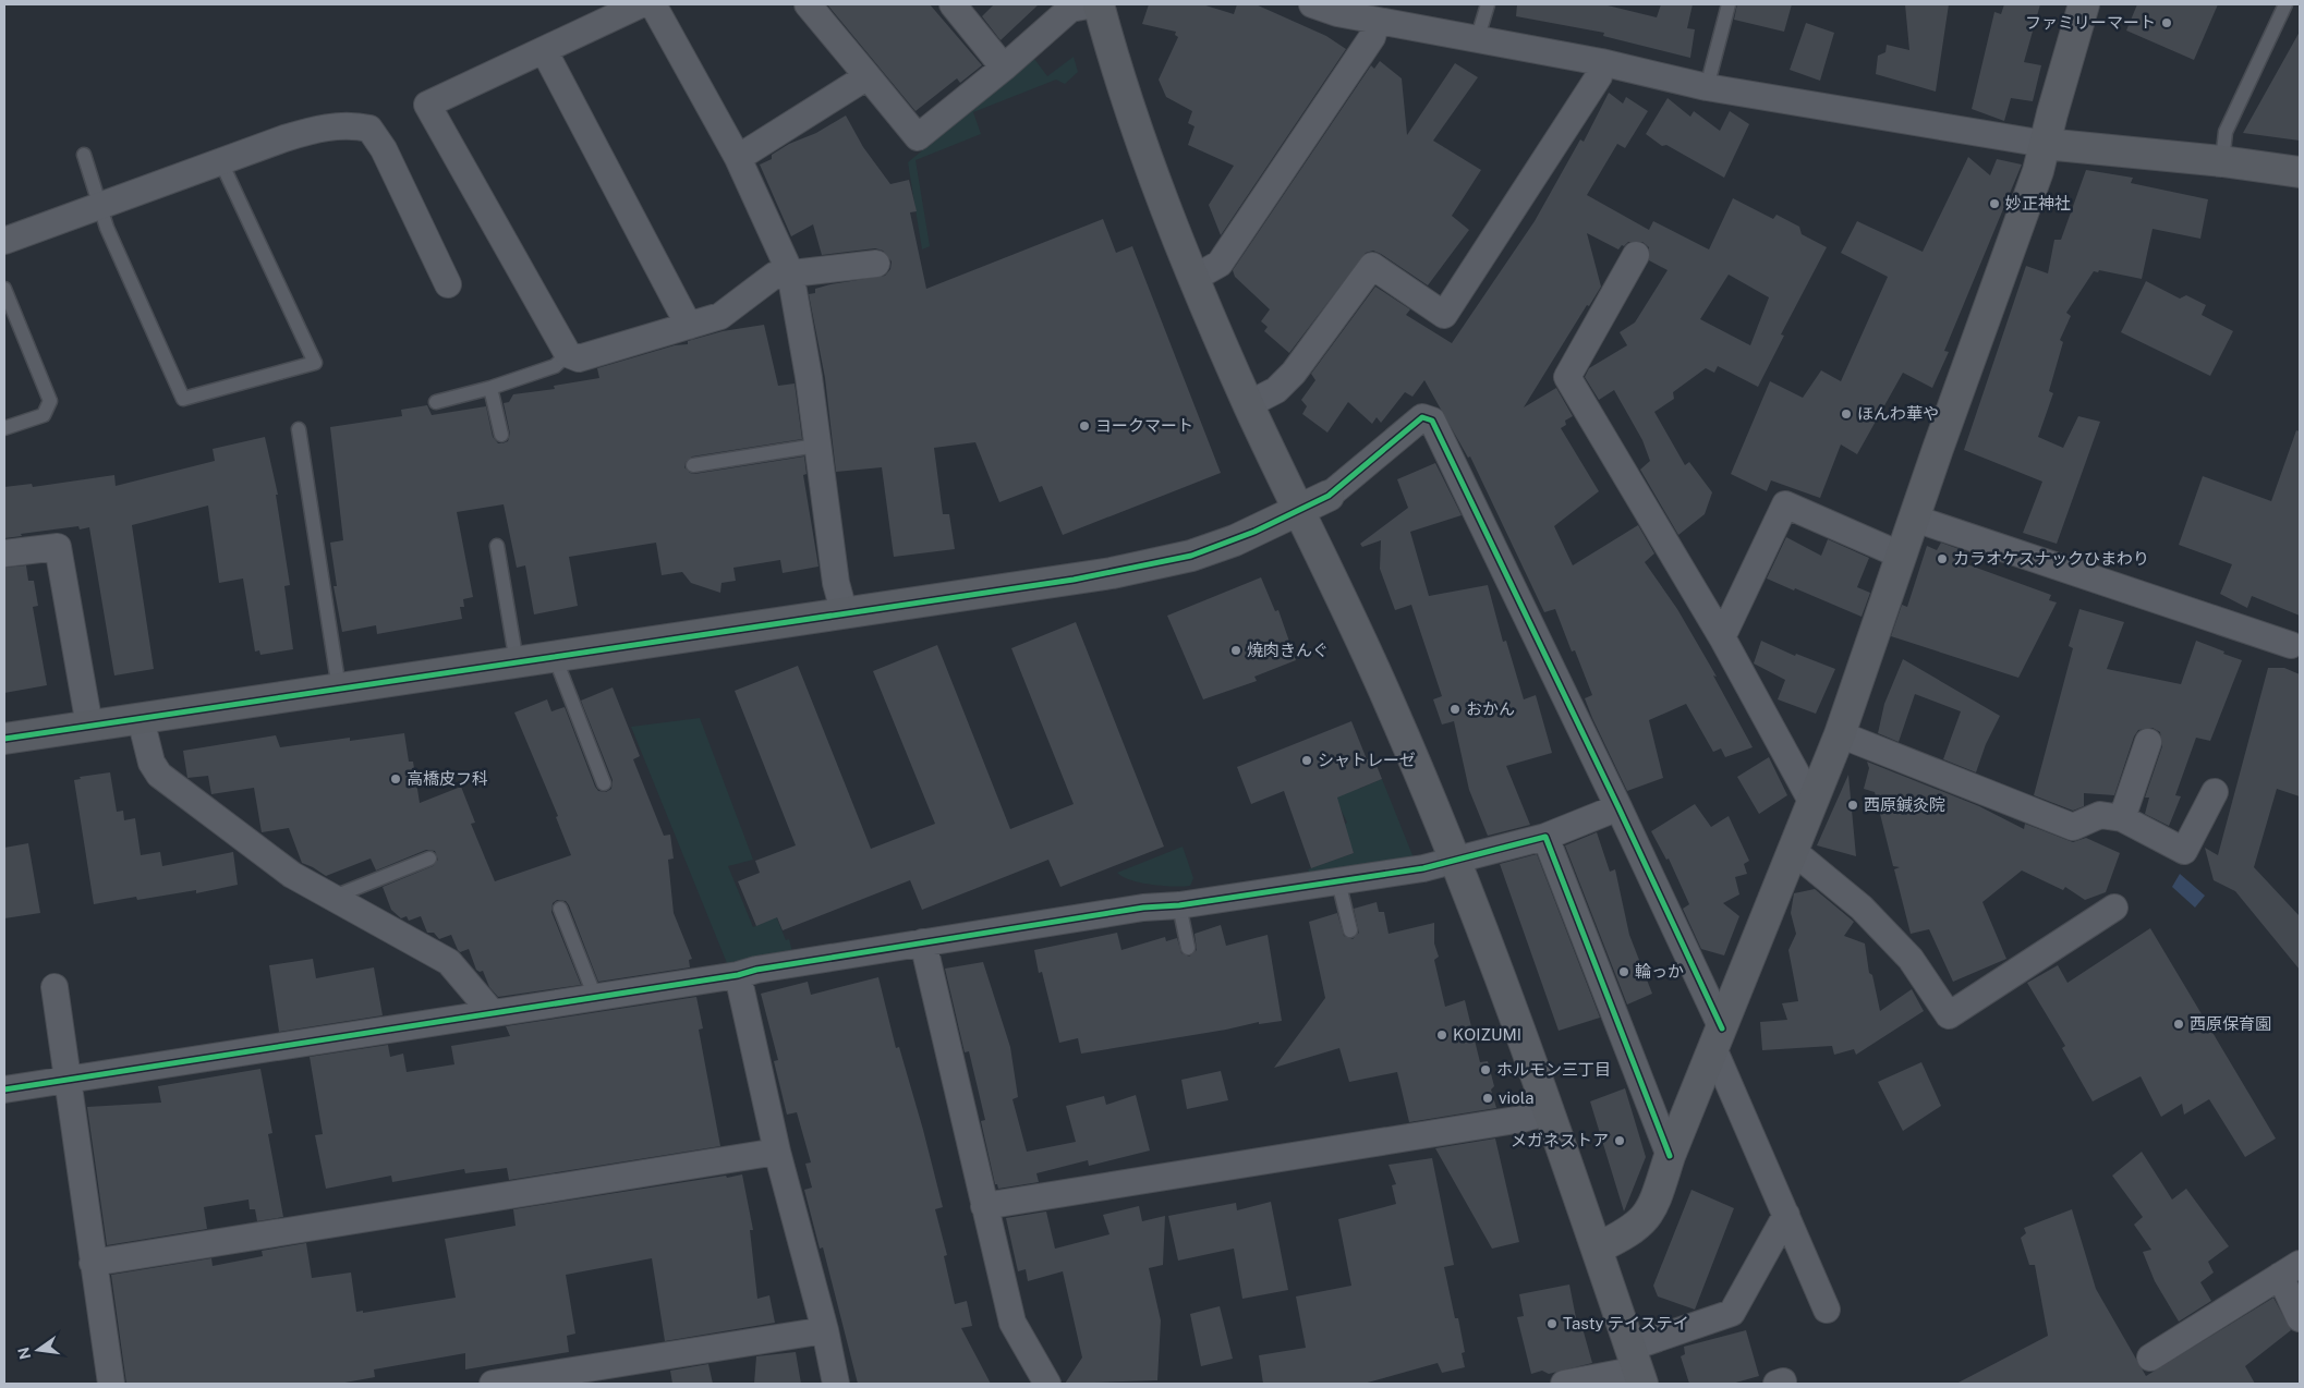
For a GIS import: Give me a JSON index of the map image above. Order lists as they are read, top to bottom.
{
  "places": [
    "ファミリーマート",
    "妙正神社",
    "ほんわ華や",
    "ヨークマート",
    "カラオケスナックひまわり",
    "焼肉きんぐ",
    "おかん",
    "シャトレーゼ",
    "高橋皮フ科",
    "西原鍼灸院",
    "輪っか",
    "西原保育園",
    "KOIZUMI",
    "ホルモン三丁目",
    "viola",
    "メガネストア",
    "Tasty テイステイ"
  ],
  "north": "left"
}
